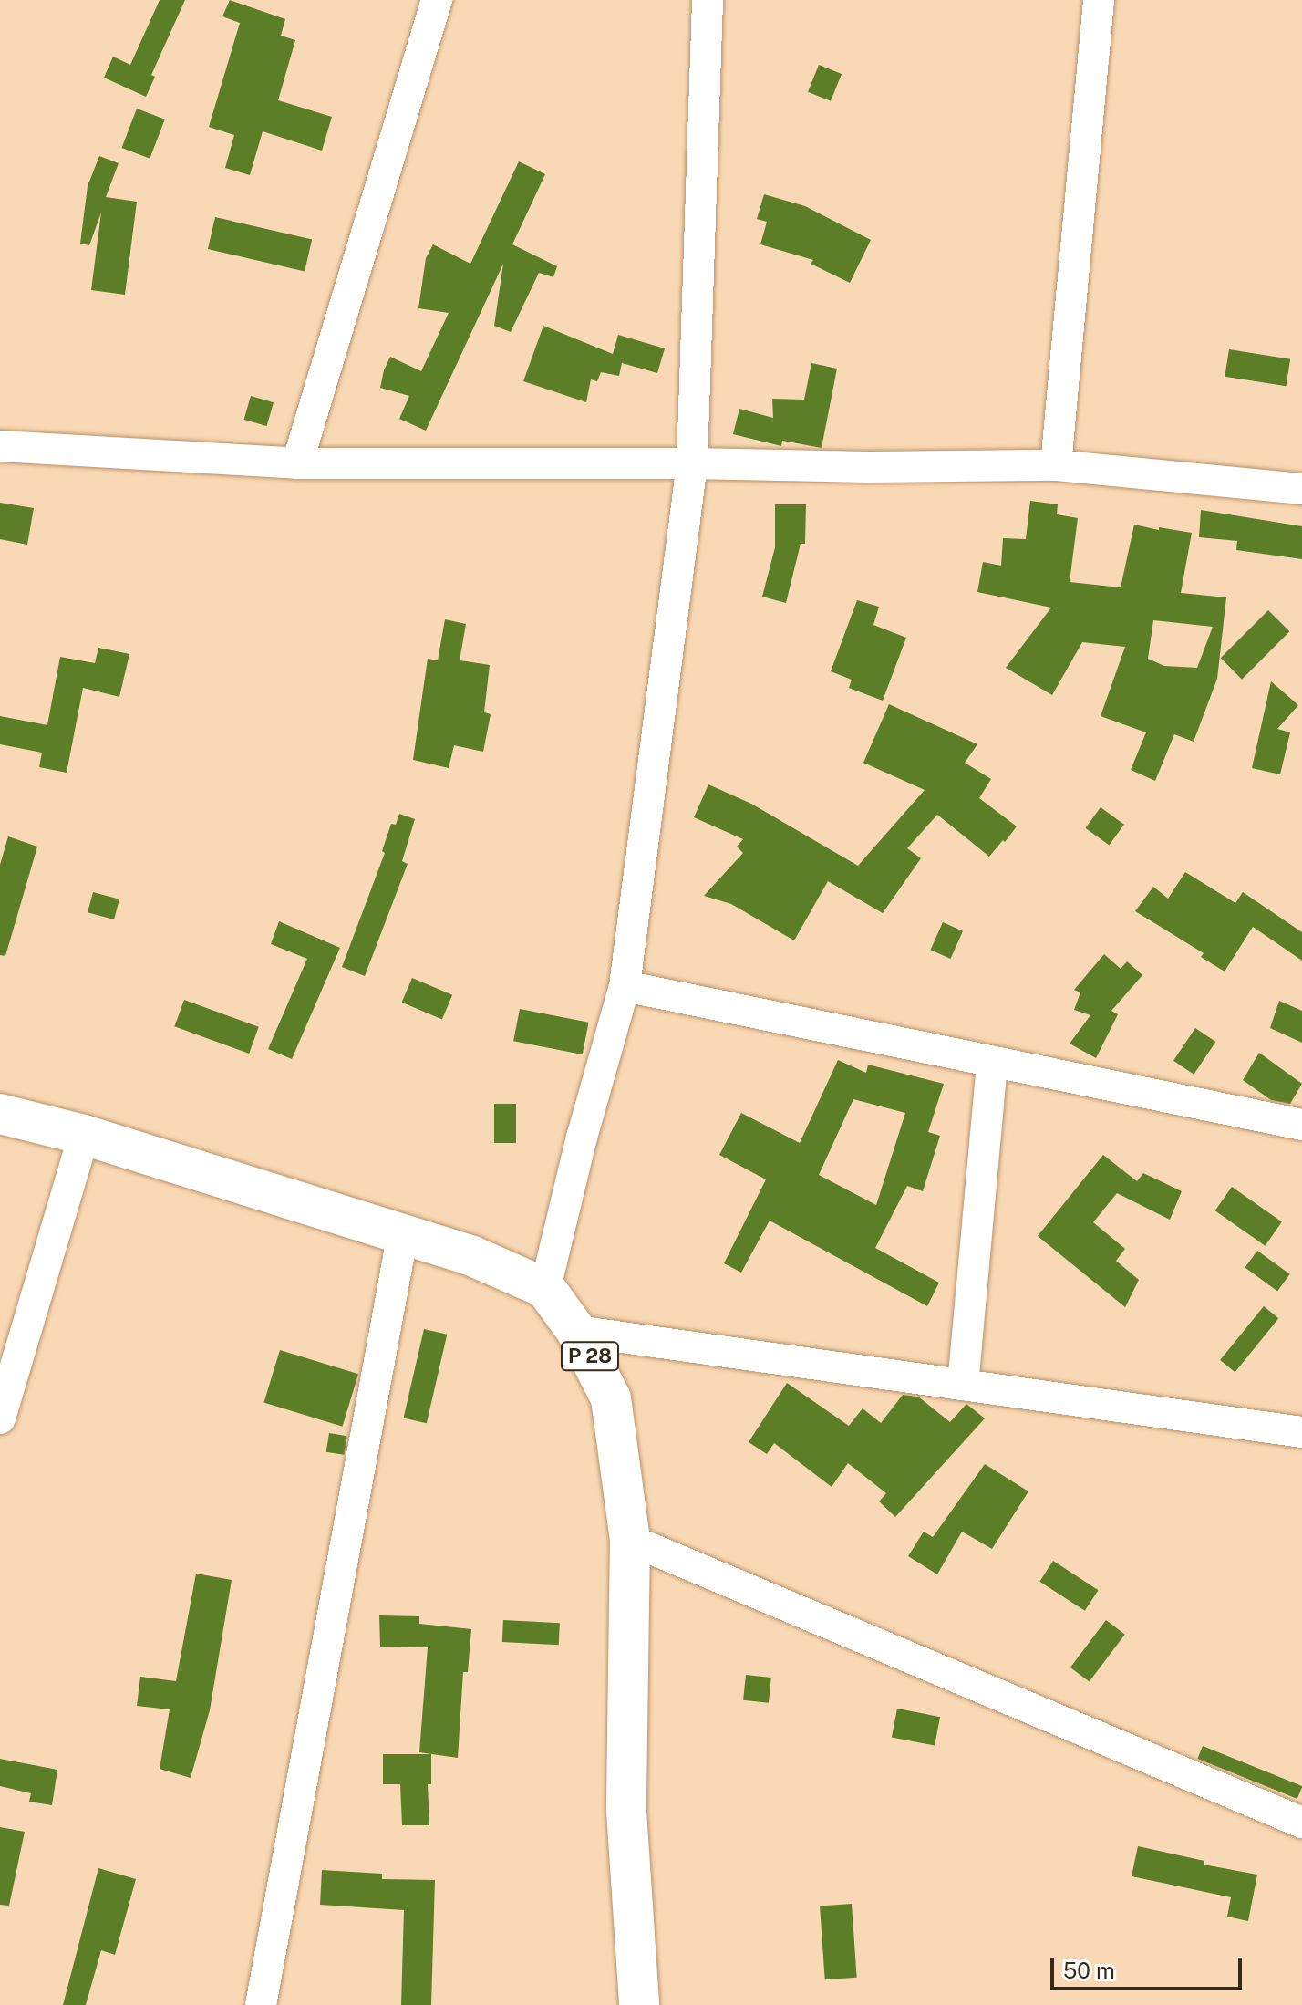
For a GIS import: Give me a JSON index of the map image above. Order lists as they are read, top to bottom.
{
  "streets": {
    "main road": ["P 28"]
  },
  "scale_bar": "50 m"
}
